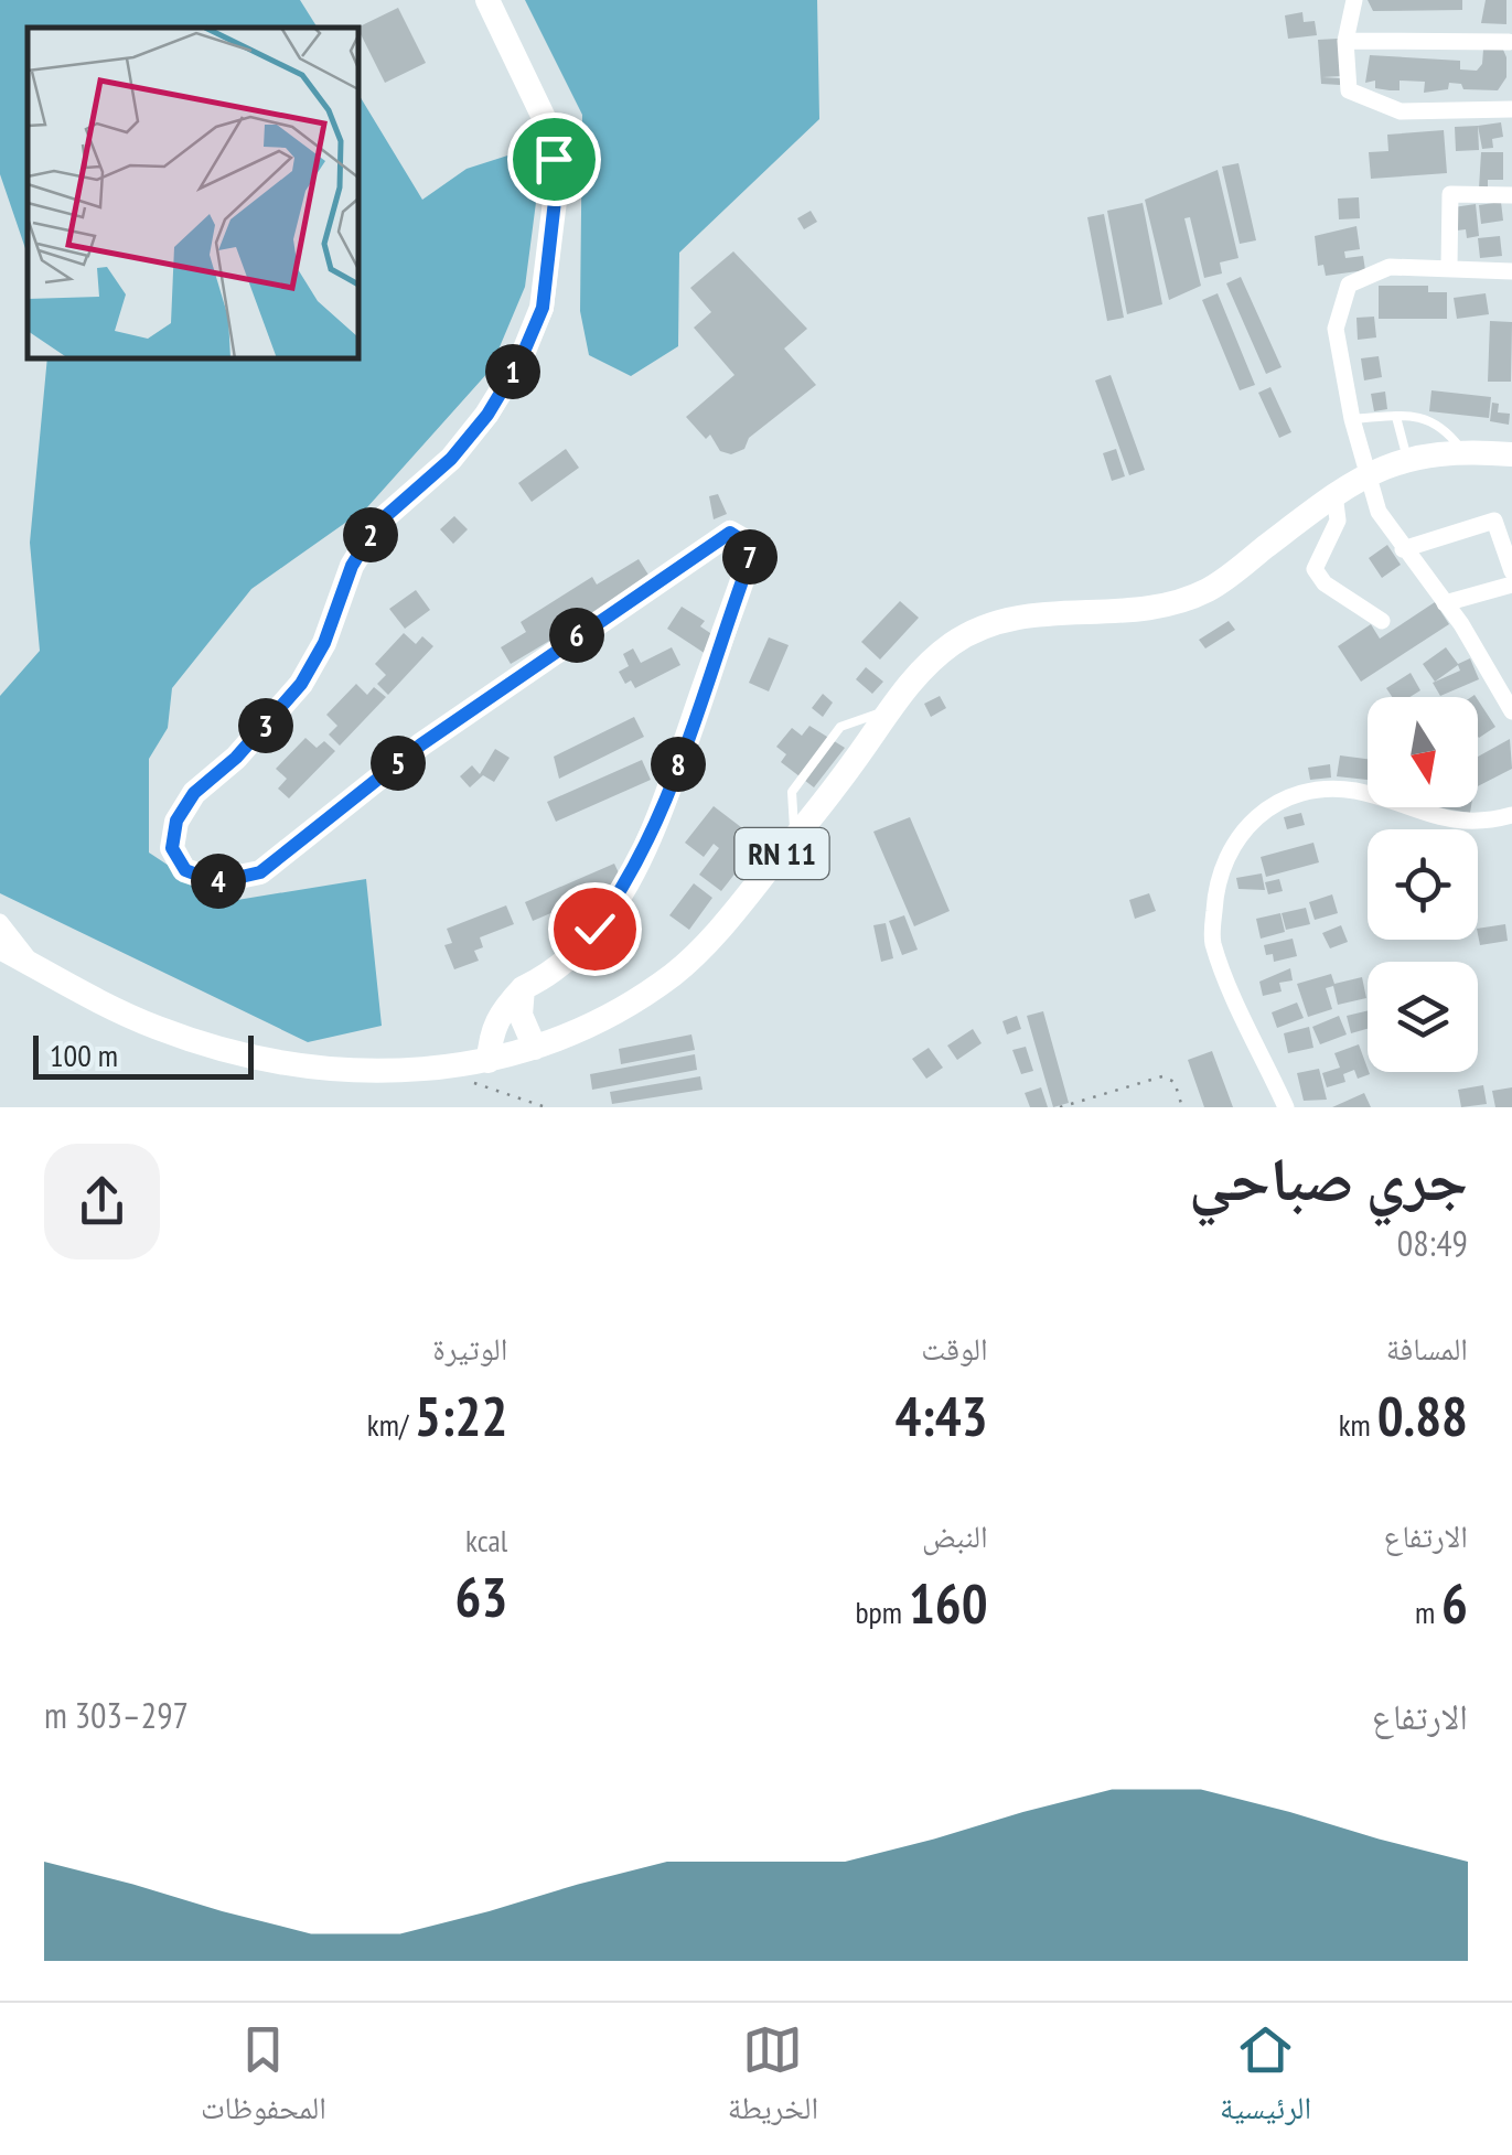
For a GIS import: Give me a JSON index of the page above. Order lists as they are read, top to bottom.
{
  "streets": {
    "main road": ["RN 11"]
  },
  "scale_bar": "100 m",
  "north": "bottom",
  "page": {
    "pins": [
      "1",
      "2",
      "7",
      "6",
      "3",
      "5",
      "8",
      "4"
    ],
    "scale": "100 m",
    "heading": ["جري صباحي", "08:49"],
    "stats": [
      ["المسافة", "0.88 km"],
      ["الوقت", "4:43"],
      ["الوتيرة", "5:22 /km"],
      ["الارتفاع", "6 m"],
      ["النبض", "160 bpm"],
      ["kcal", "63"]
    ],
    "chart": ["الارتفاع", "297–303 m"],
    "tabs": ["الرئيسية", "الخريطة", "المحفوظات"]
  }
}
